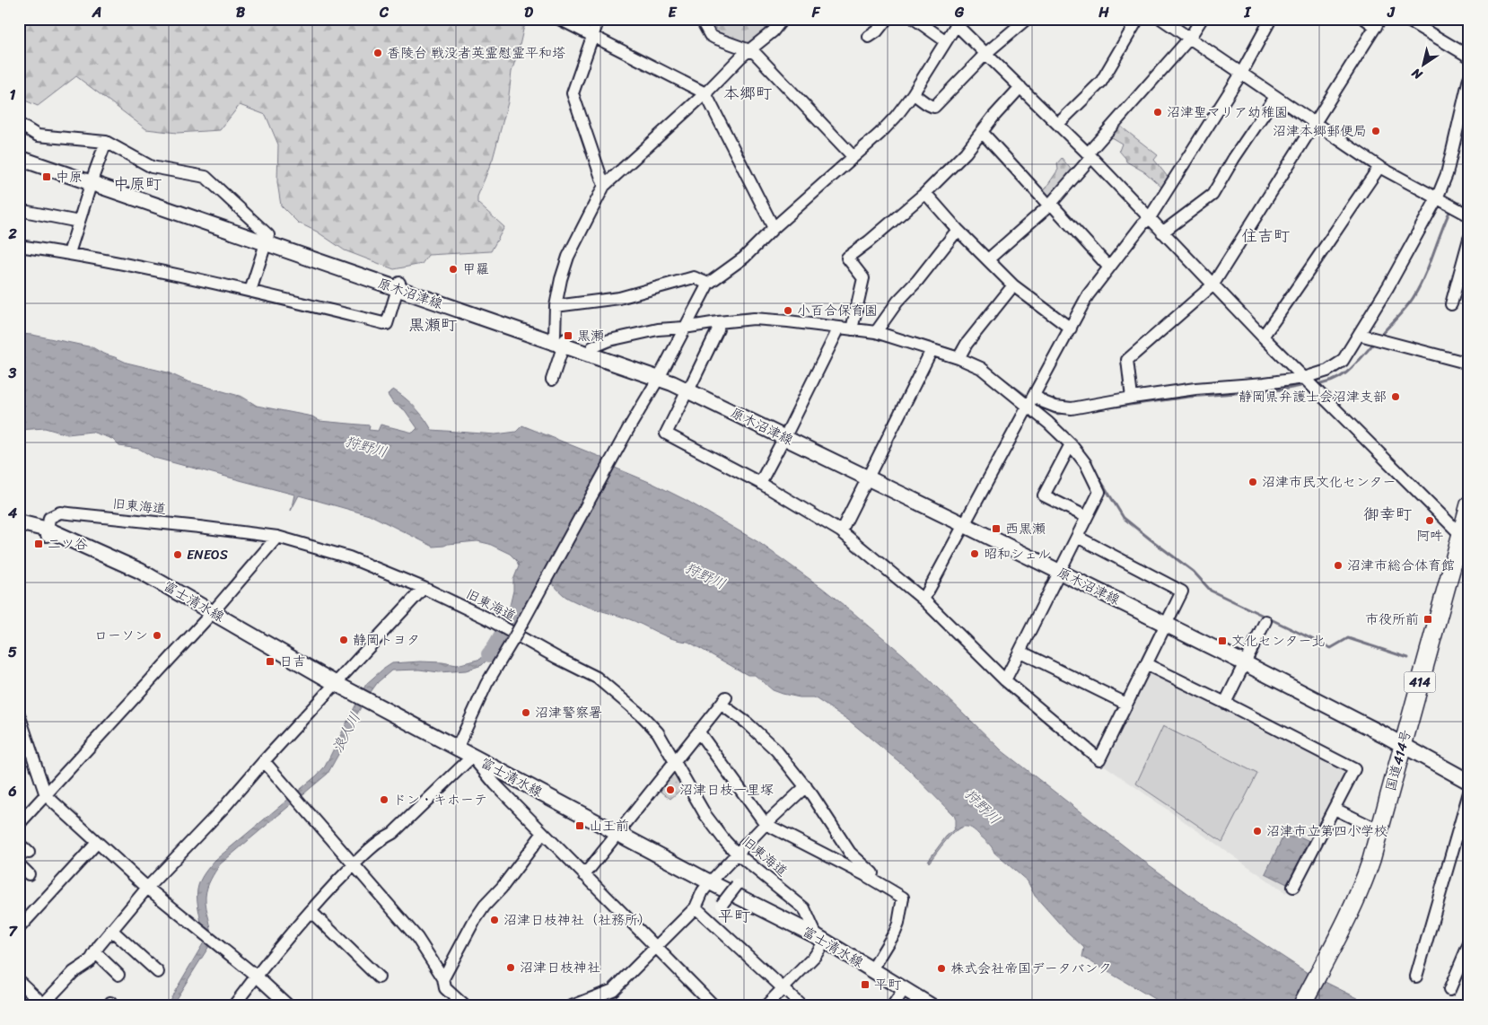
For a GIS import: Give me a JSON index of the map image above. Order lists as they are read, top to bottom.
{
  "streets": {
    "highway": ["414", "国道414号"],
    "main road": ["原木沼津線", "富士清水線"],
    "street": ["旧東海道"]
  },
  "crossings": [
    ["原木沼津線", "国道414号"],
    ["旧東海道", "富士清水線"]
  ],
  "districts": [
    "本郷町",
    "中原町",
    "住吉町",
    "黒瀬町",
    "御幸町",
    "平町"
  ],
  "water": ["狩野川", "浪人川"],
  "places": {
    "other": [
      "香陵台 戦没者英霊慰霊平和塔",
      "沼津聖マリア幼稚園",
      "沼津本郷郵便局",
      "甲羅",
      "小百合保育園",
      "静岡県弁護士会沼津支部",
      "沼津市民文化センター",
      "阿吽",
      "昭和シェル",
      "ENEOS",
      "沼津市総合体育館",
      "ローソン",
      "静岡トヨタ",
      "沼津警察署",
      "沼津日枝一里塚",
      "ドン・キホーテ",
      "沼津市立第四小学校",
      "沼津日枝神社（社務所）",
      "沼津日枝神社",
      "株式会社帝国データバンク"
    ],
    "transit": [
      "中原",
      "黒瀬",
      "西黒瀬",
      "二ツ谷",
      "市役所前",
      "文化センター北",
      "日吉",
      "山王前",
      "平町"
    ]
  },
  "north": "bottom left",
  "grid": {
    "columns": [
      "A",
      "B",
      "C",
      "D",
      "E",
      "F",
      "G",
      "H",
      "I",
      "J"
    ],
    "rows": [
      "1",
      "2",
      "3",
      "4",
      "5",
      "6",
      "7"
    ]
  }
}
